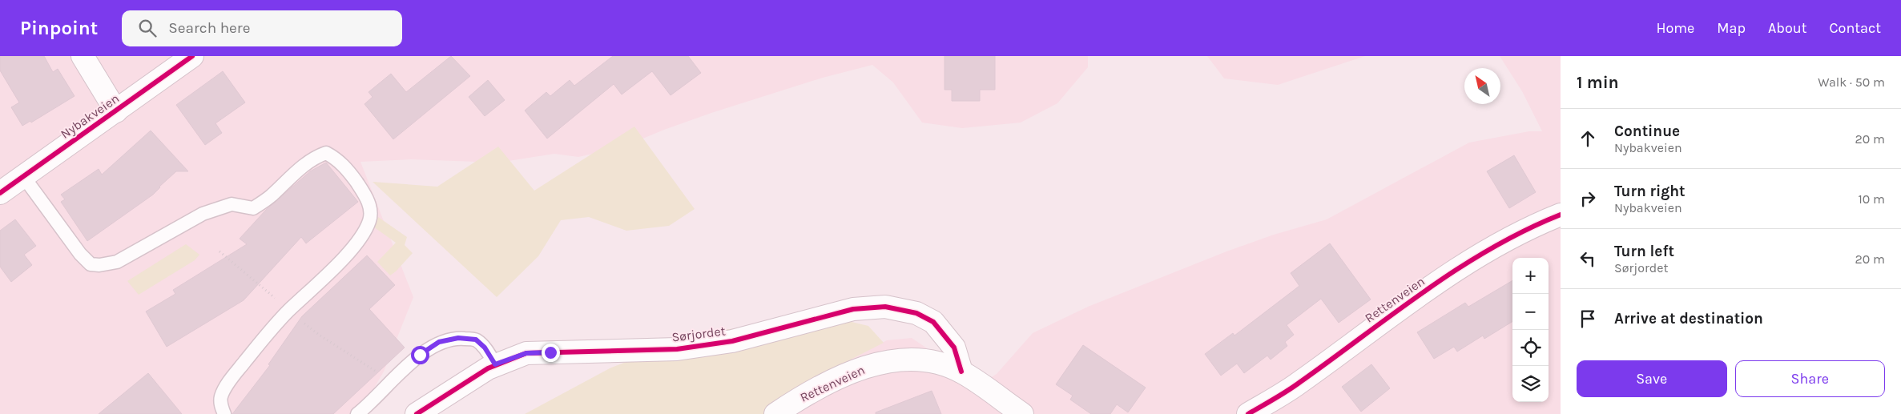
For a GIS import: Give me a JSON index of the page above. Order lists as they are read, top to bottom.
{
  "streets": {
    "street": ["Nybakveien", "Rettenveien", "Sørjordet"]
  },
  "crossings": [
    ["Rettenveien", "Sørjordet"]
  ],
  "north": "top left",
  "page": {
    "header": "Pinpoint",
    "search": "Search here",
    "nav": [
      "Home",
      "Map",
      "About",
      "Contact"
    ],
    "heading": ["1 min", "Walk · 50 m"],
    "list": [
      ["Continue", "Nybakveien", "20 m"],
      ["Turn right", "Nybakveien", "10 m"],
      ["Turn left", "Sørjordet", "20 m"],
      "Arrive at destination"
    ],
    "map_buttons": ["+", "−"],
    "buttons": ["Save", "Share"]
  }
}
